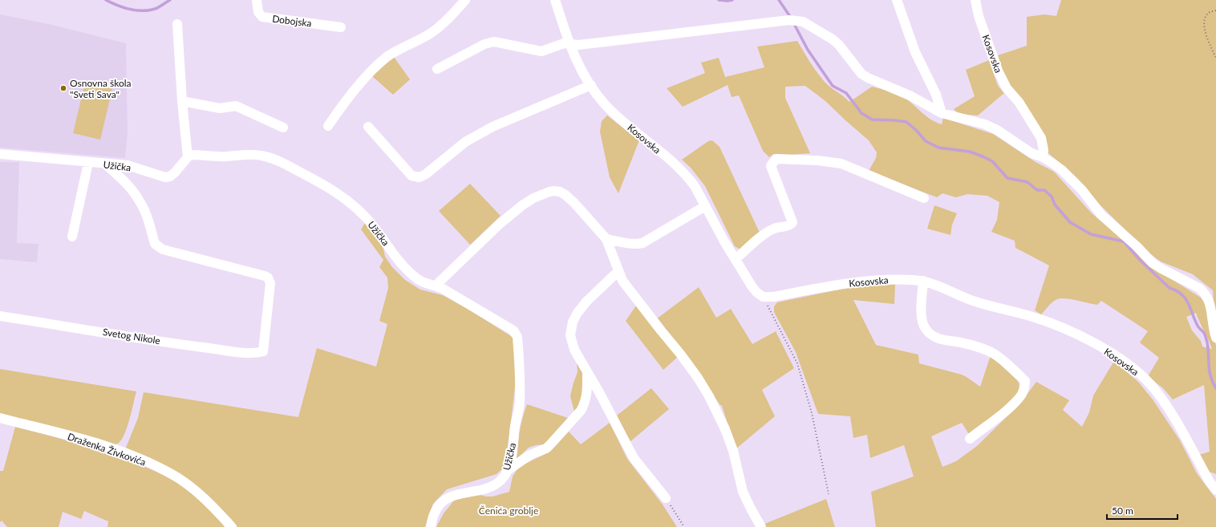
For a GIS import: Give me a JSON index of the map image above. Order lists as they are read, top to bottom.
{
  "streets": {
    "street": [
      "Dobojska",
      "Kosovska",
      "Užička",
      "Svetog Nikole",
      "Draženka Živkovića"
    ]
  },
  "crossings": [
    ["Užička", "Svetog Nikole"]
  ],
  "parks": ["Čenića groblje"],
  "places": ["Osnovna škola \"Sveti Sava\""],
  "scale_bar": "50 m"
}
